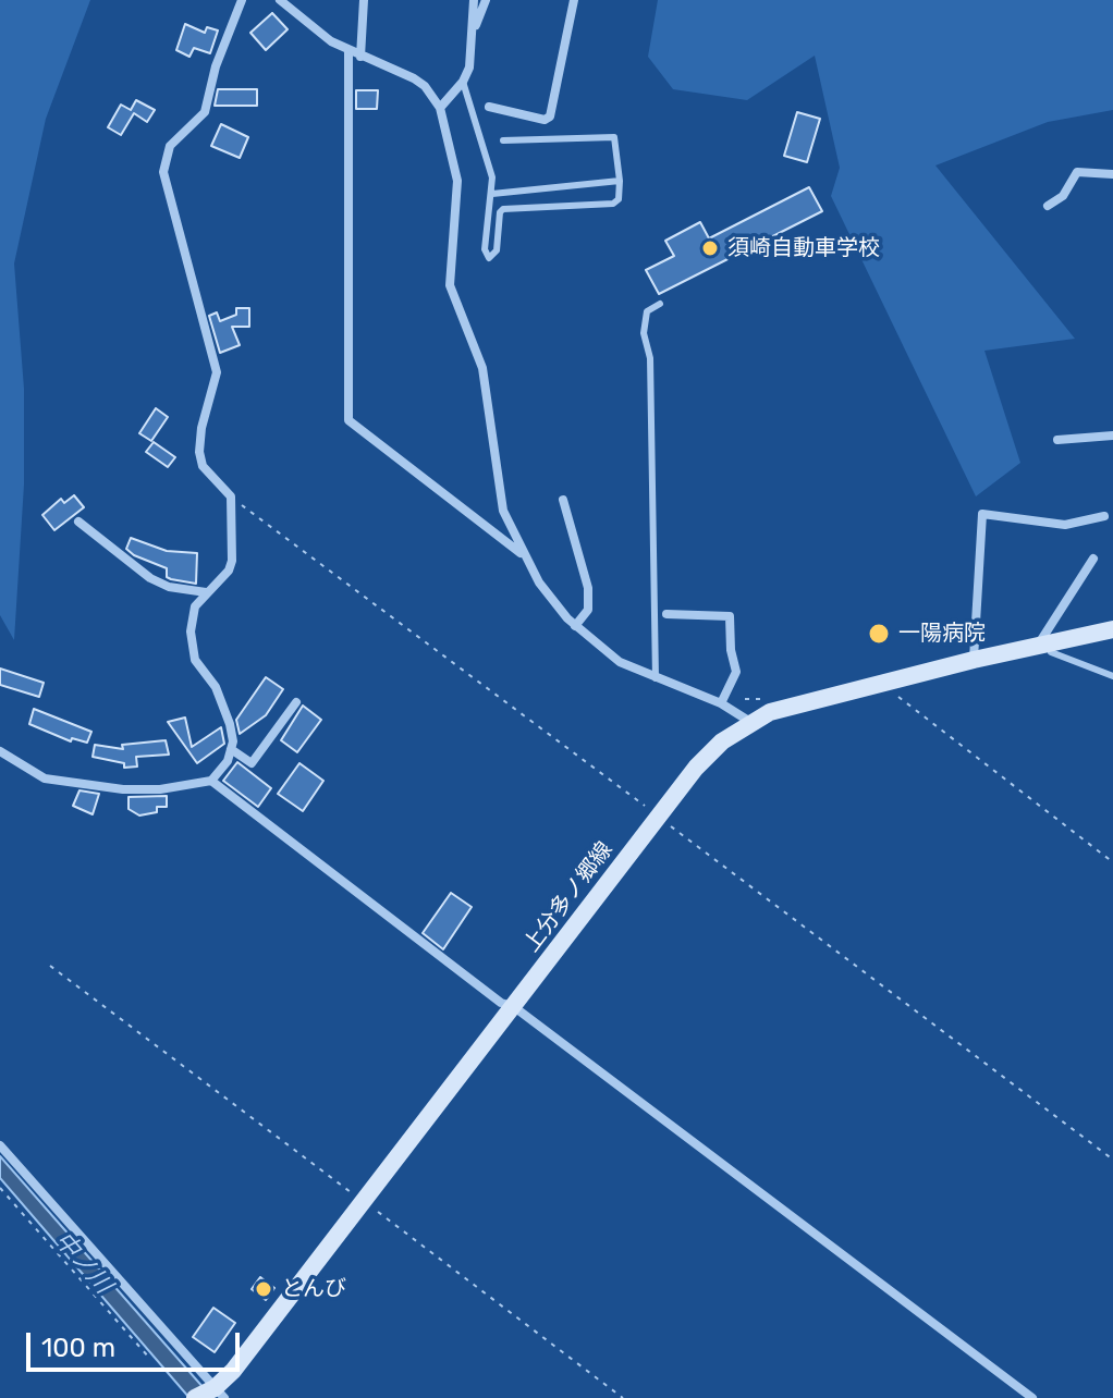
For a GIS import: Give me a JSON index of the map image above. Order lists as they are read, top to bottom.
{
  "streets": {
    "main road": ["上分多ノ郷線"]
  },
  "water": ["中ノ川"],
  "places": ["須崎自動車学校", "一陽病院", "とんび"],
  "scale_bar": "100 m"
}
